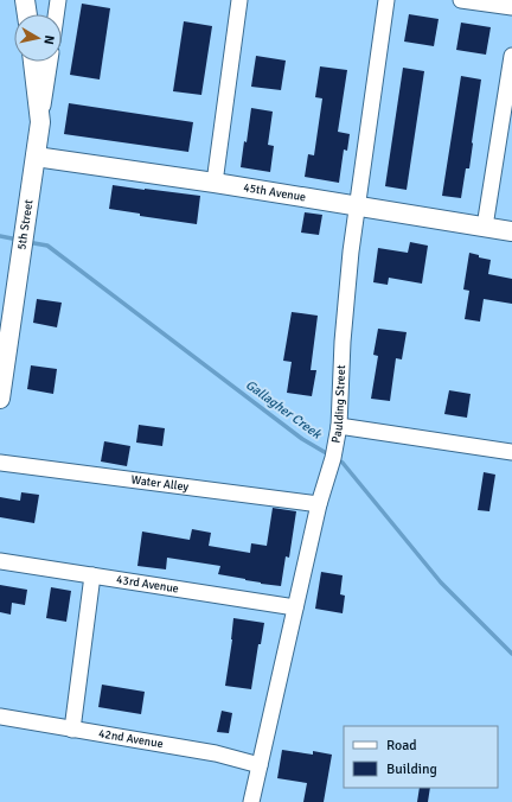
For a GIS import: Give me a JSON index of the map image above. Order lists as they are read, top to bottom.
{
  "streets": {
    "street": [
      "45th Avenue",
      "5th Street",
      "Paulding Street",
      "Water Alley",
      "43rd Avenue",
      "42nd Avenue"
    ]
  },
  "crossings": [
    ["45th Avenue", "5th Street"],
    ["45th Avenue", "Paulding Street"],
    ["Paulding Street", "Water Alley"],
    ["Paulding Street", "43rd Avenue"],
    ["Paulding Street", "42nd Avenue"]
  ],
  "water": ["Gallagher Creek"],
  "legend": ["Road", "Building"],
  "north": "right"
}
